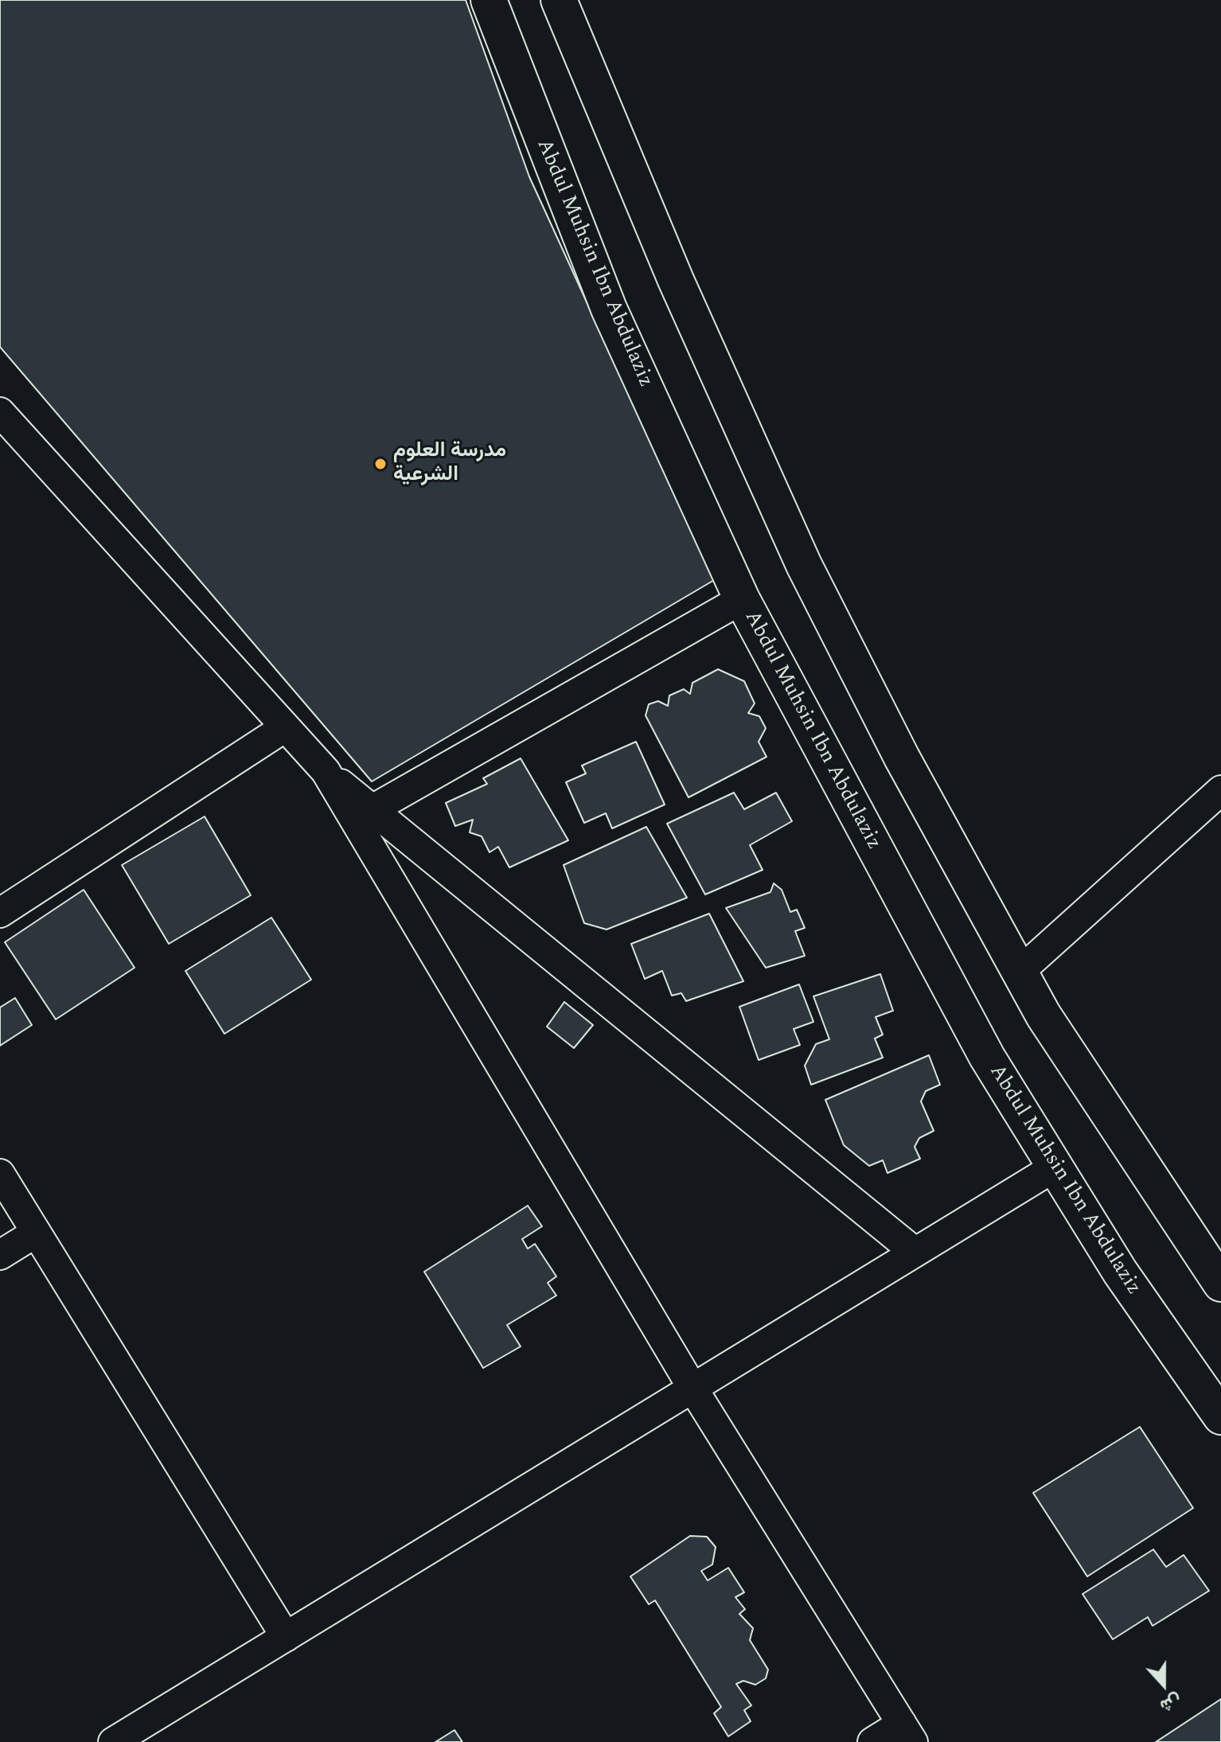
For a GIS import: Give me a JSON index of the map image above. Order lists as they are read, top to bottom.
{
  "streets": {
    "main road": ["Abdul Muhsin Ibn Abdulaziz"]
  },
  "places": ["مدرسة العلوم الشرعية"],
  "north": "bottom"
}
